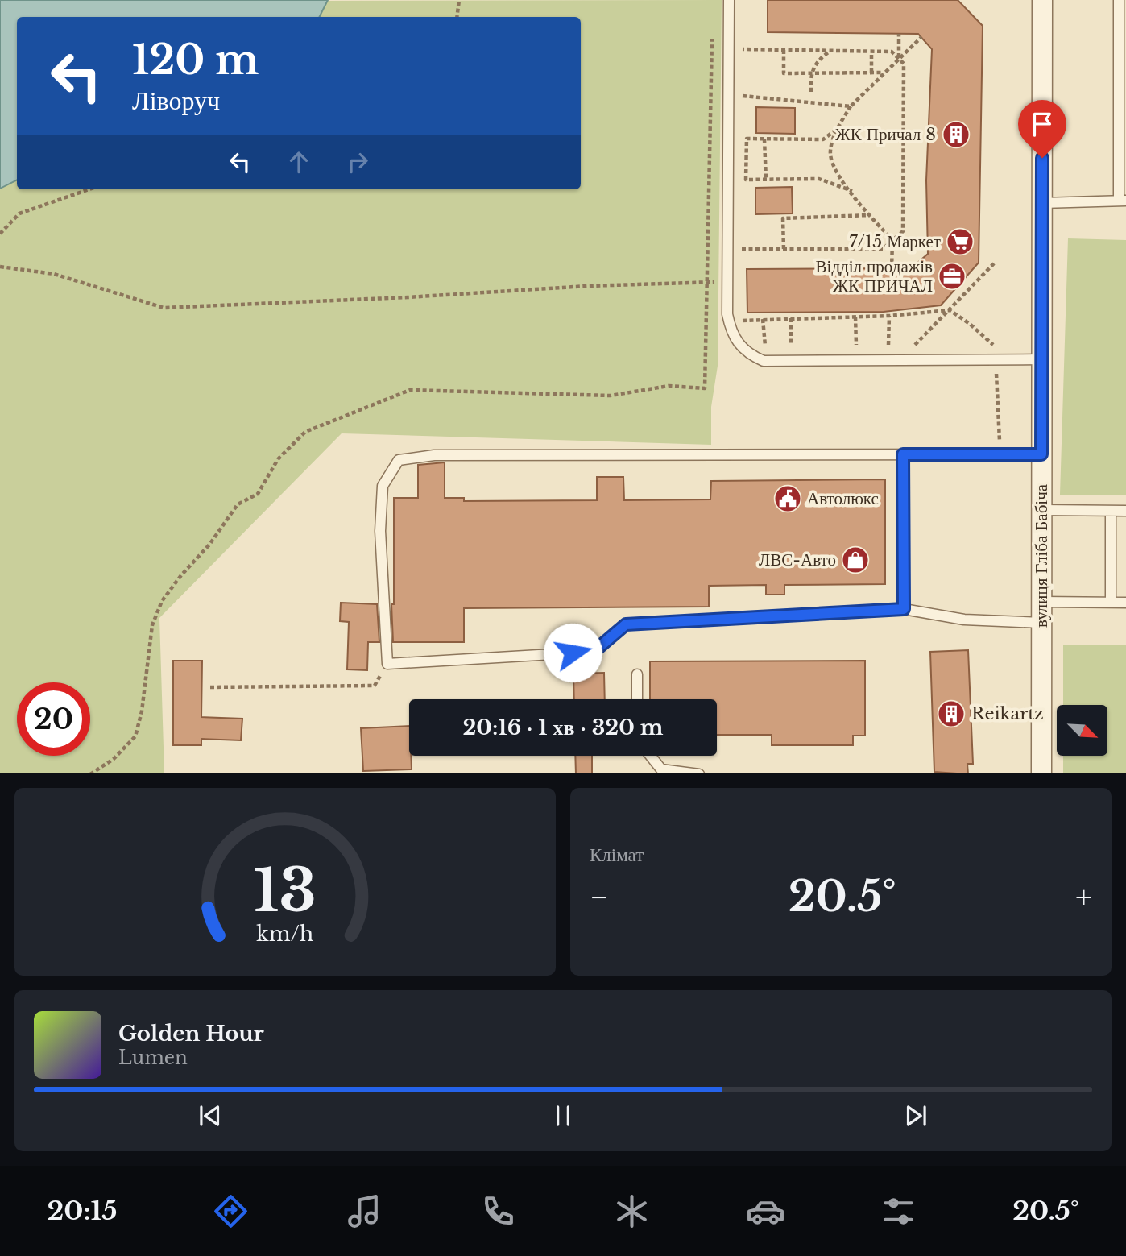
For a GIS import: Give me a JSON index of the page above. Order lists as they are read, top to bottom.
{
  "streets": {
    "street": ["вулиця Гліба Бабіча"]
  },
  "places": {
    "building": ["ЖК Причал 8", "Reikartz"],
    "supermarket": ["7/15 Маркет"],
    "office": ["Відділ продажів ЖК ПРИЧАЛ"],
    "public building": ["Автолюкс"],
    "shop": ["ЛВС-Авто"]
  },
  "north": "bottom right",
  "page": {
    "turn": ["120 m", "Ліворуч"],
    "limit": "20",
    "trip": "20:16 · 1 хв · 320 m",
    "tile": "Клімат",
    "heat": ["−", "20.5°", "+"],
    "song": ["Golden Hour", "Lumen"],
    "tabs": ["20:15", "20.5°"],
    "gauge": ["13", "km/h"]
  }
}
